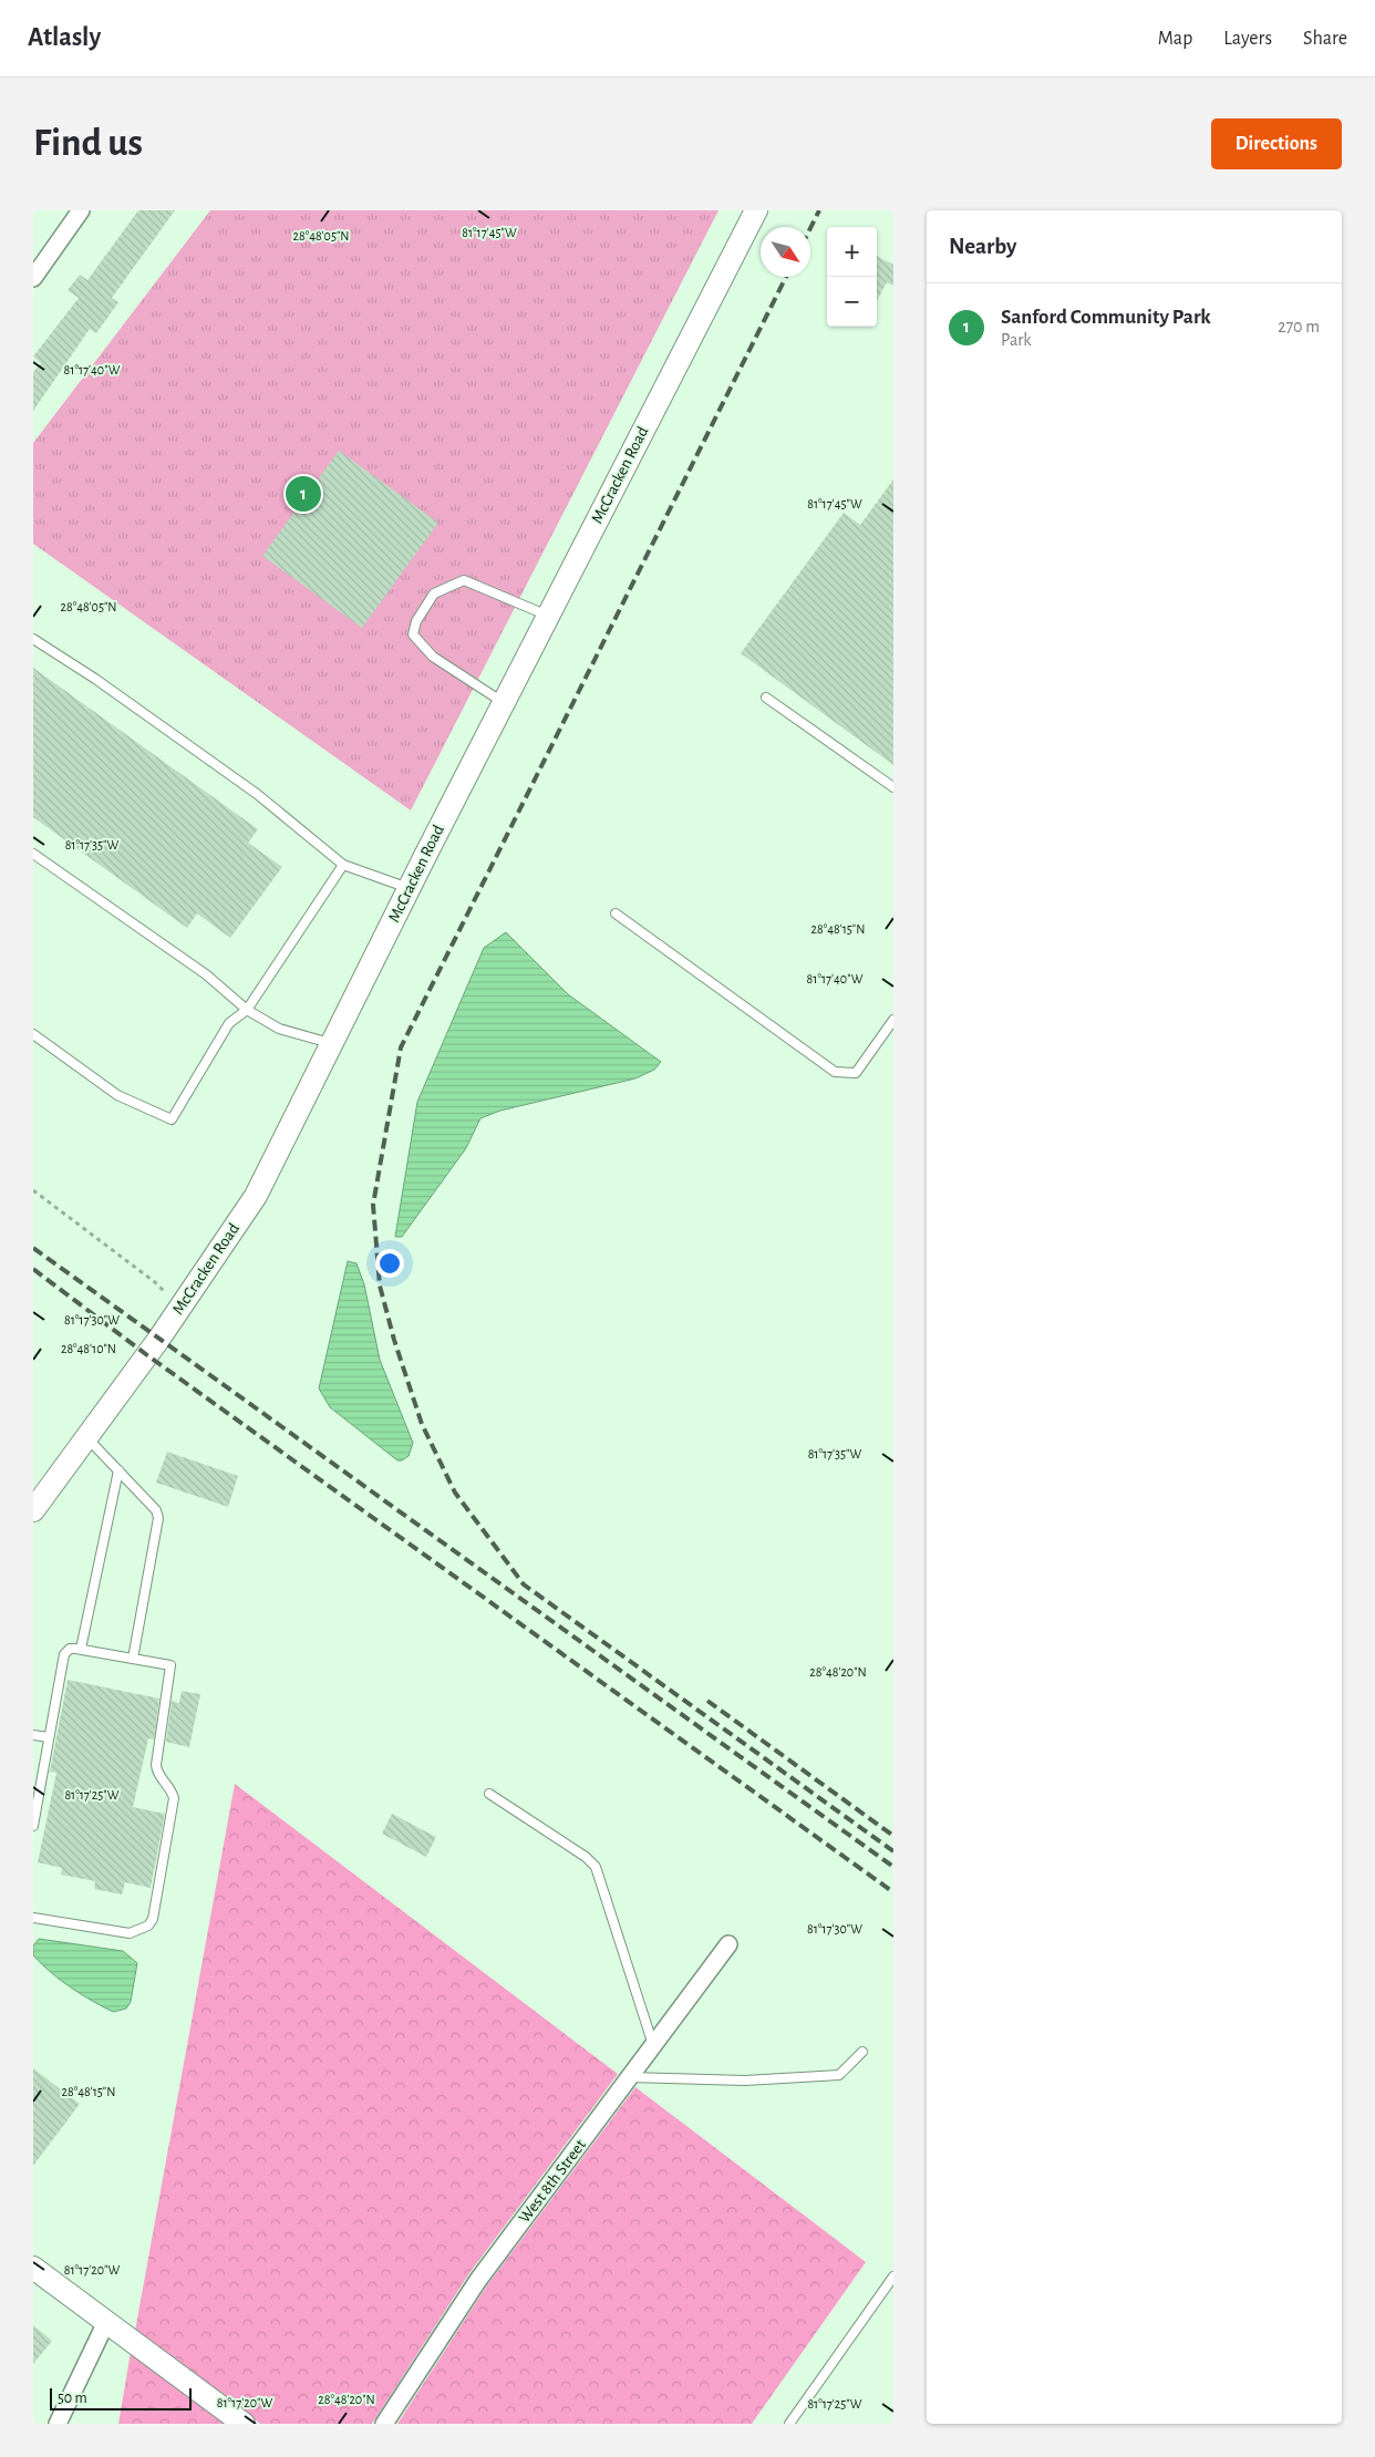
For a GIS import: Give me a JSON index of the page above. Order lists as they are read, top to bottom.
{
  "streets": {
    "street": ["McCracken Road", "West 8th Street"]
  },
  "scale_bar": "50 m",
  "north": "bottom right",
  "page": {
    "header": "Atlasly",
    "nav": ["Map", "Layers", "Share"],
    "buttons": "Directions",
    "title": "Find us",
    "heading": "Nearby",
    "map_buttons": ["+", "−"],
    "list": [
      {
        "mark": "1",
        "name": "Sanford Community Park",
        "note": "Park",
        "value": "270 m"
      }
    ],
    "pins": "1",
    "scale": "50 m"
  },
  "coordinates": [
    "81°17'45\"W",
    "28°48'05\"N",
    "81°17'40\"W",
    "81°17'35\"W",
    "28°48'15\"N",
    "81°17'30\"W",
    "28°48'10\"N",
    "28°48'20\"N",
    "81°17'25\"W",
    "81°17'20\"W"
  ]
}
